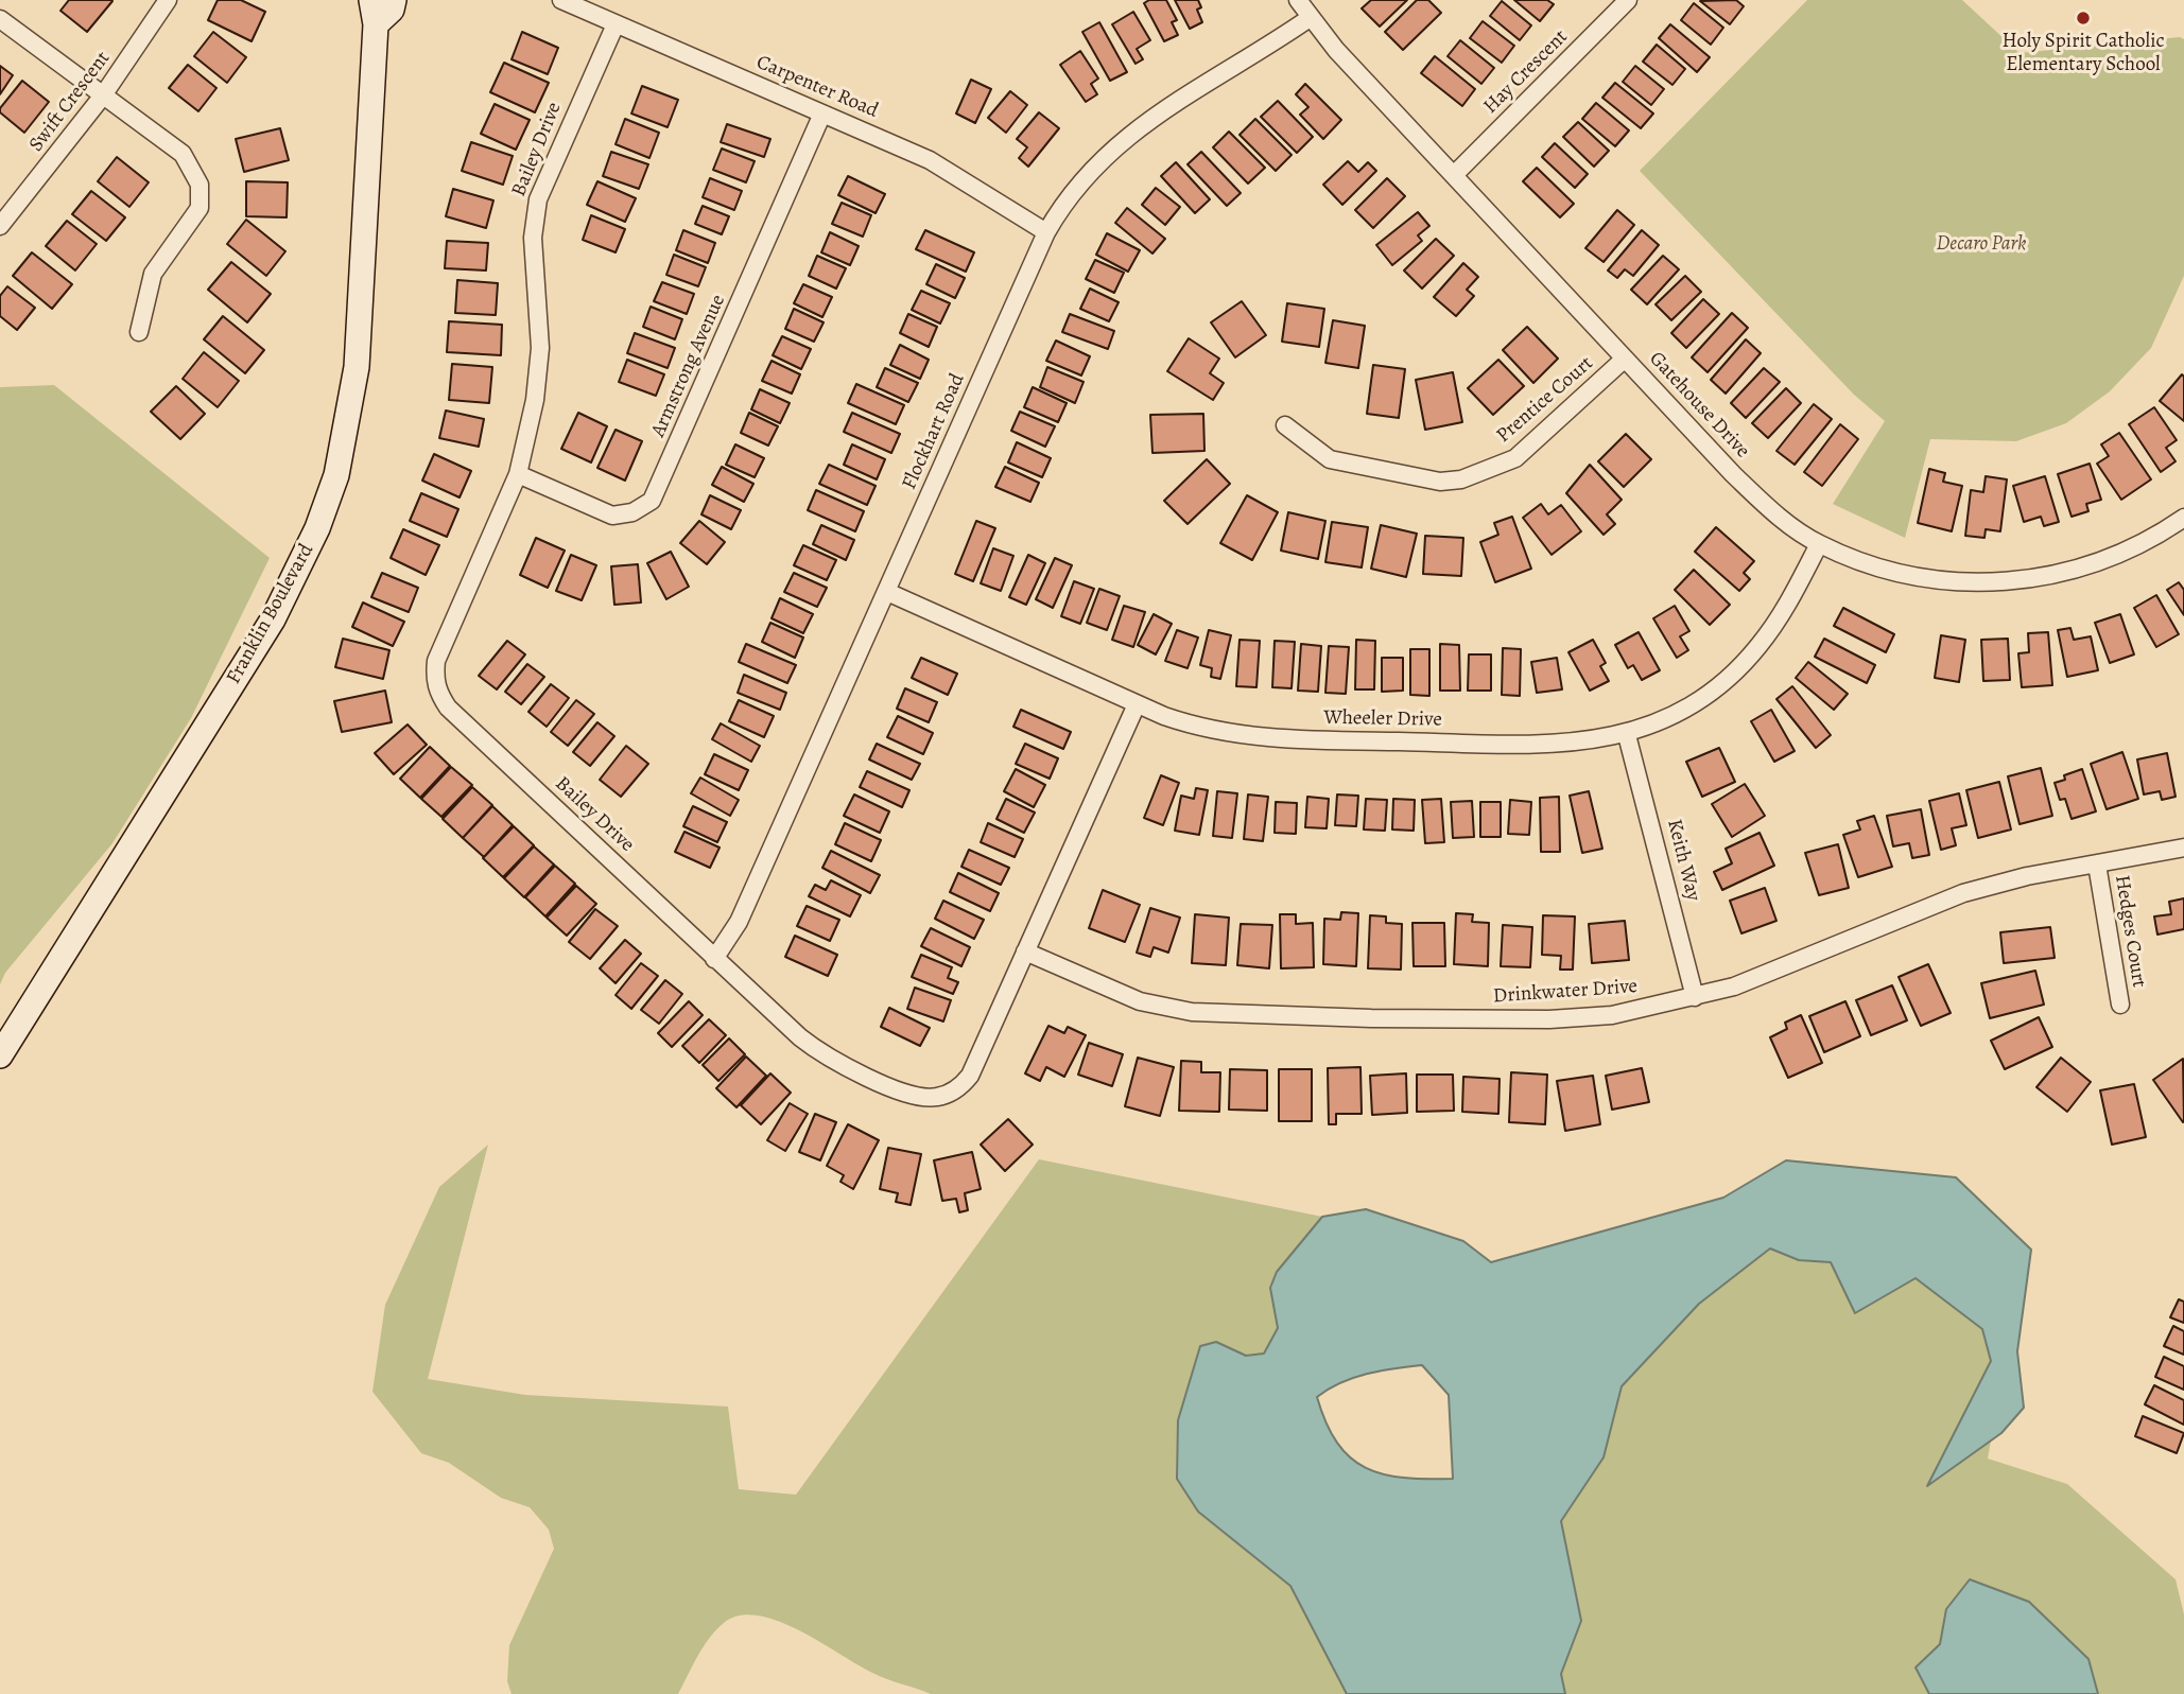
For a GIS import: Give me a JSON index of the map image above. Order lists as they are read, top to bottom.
{
  "streets": {
    "main road": ["Franklin Boulevard"],
    "street": [
      "Hay Crescent",
      "Carpenter Road",
      "Swift Crescent",
      "Bailey Drive",
      "Armstrong Avenue",
      "Prentice Court",
      "Gatehouse Drive",
      "Flockhart Road",
      "Wheeler Drive",
      "Keith Way",
      "Hedges Court",
      "Drinkwater Drive"
    ]
  },
  "crossings": [
    ["Hay Crescent", "Gatehouse Drive"],
    ["Carpenter Road", "Bailey Drive"],
    ["Carpenter Road", "Armstrong Avenue"],
    ["Carpenter Road", "Flockhart Road"],
    ["Bailey Drive", "Armstrong Avenue"],
    ["Bailey Drive", "Flockhart Road"],
    ["Bailey Drive", "Wheeler Drive"],
    ["Bailey Drive", "Drinkwater Drive"],
    ["Prentice Court", "Gatehouse Drive"],
    ["Gatehouse Drive", "Flockhart Road"],
    ["Gatehouse Drive", "Wheeler Drive"],
    ["Flockhart Road", "Wheeler Drive"],
    ["Wheeler Drive", "Keith Way"],
    ["Keith Way", "Drinkwater Drive"],
    ["Hedges Court", "Drinkwater Drive"]
  ],
  "parks": ["Decaro Park"],
  "places": ["Holy Spirit Catholic Elementary School"]
}
